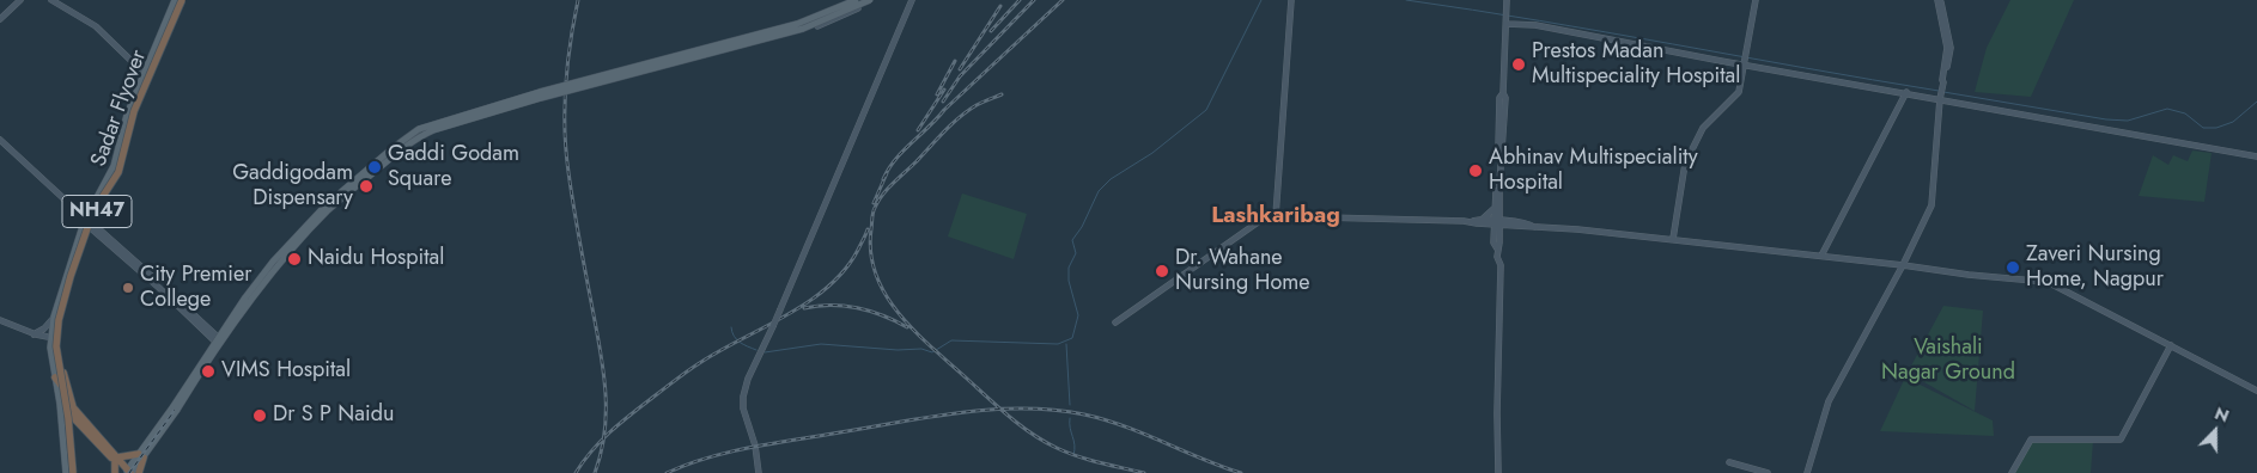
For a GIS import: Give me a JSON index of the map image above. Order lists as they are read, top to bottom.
{
  "streets": {
    "highway": ["Sadar Flyover", "NH47"]
  },
  "crossings": [
    ["Sadar Flyover", "NH47"]
  ],
  "districts": ["Lashkaribag"],
  "parks": ["Vaishali Nagar Ground"],
  "places": [
    "Prestos Madan Multispeciality Hospital",
    "Gaddi Godam Square",
    "Abhinav Multispeciality Hospital",
    "Gaddigodam Dispensary",
    "Naidu Hospital",
    "Zaveri Nursing Home, Nagpur",
    "Dr. Wahane Nursing Home",
    "City Premier College",
    "VIMS Hospital",
    "Dr S P Naidu"
  ],
  "north": "top"
}
